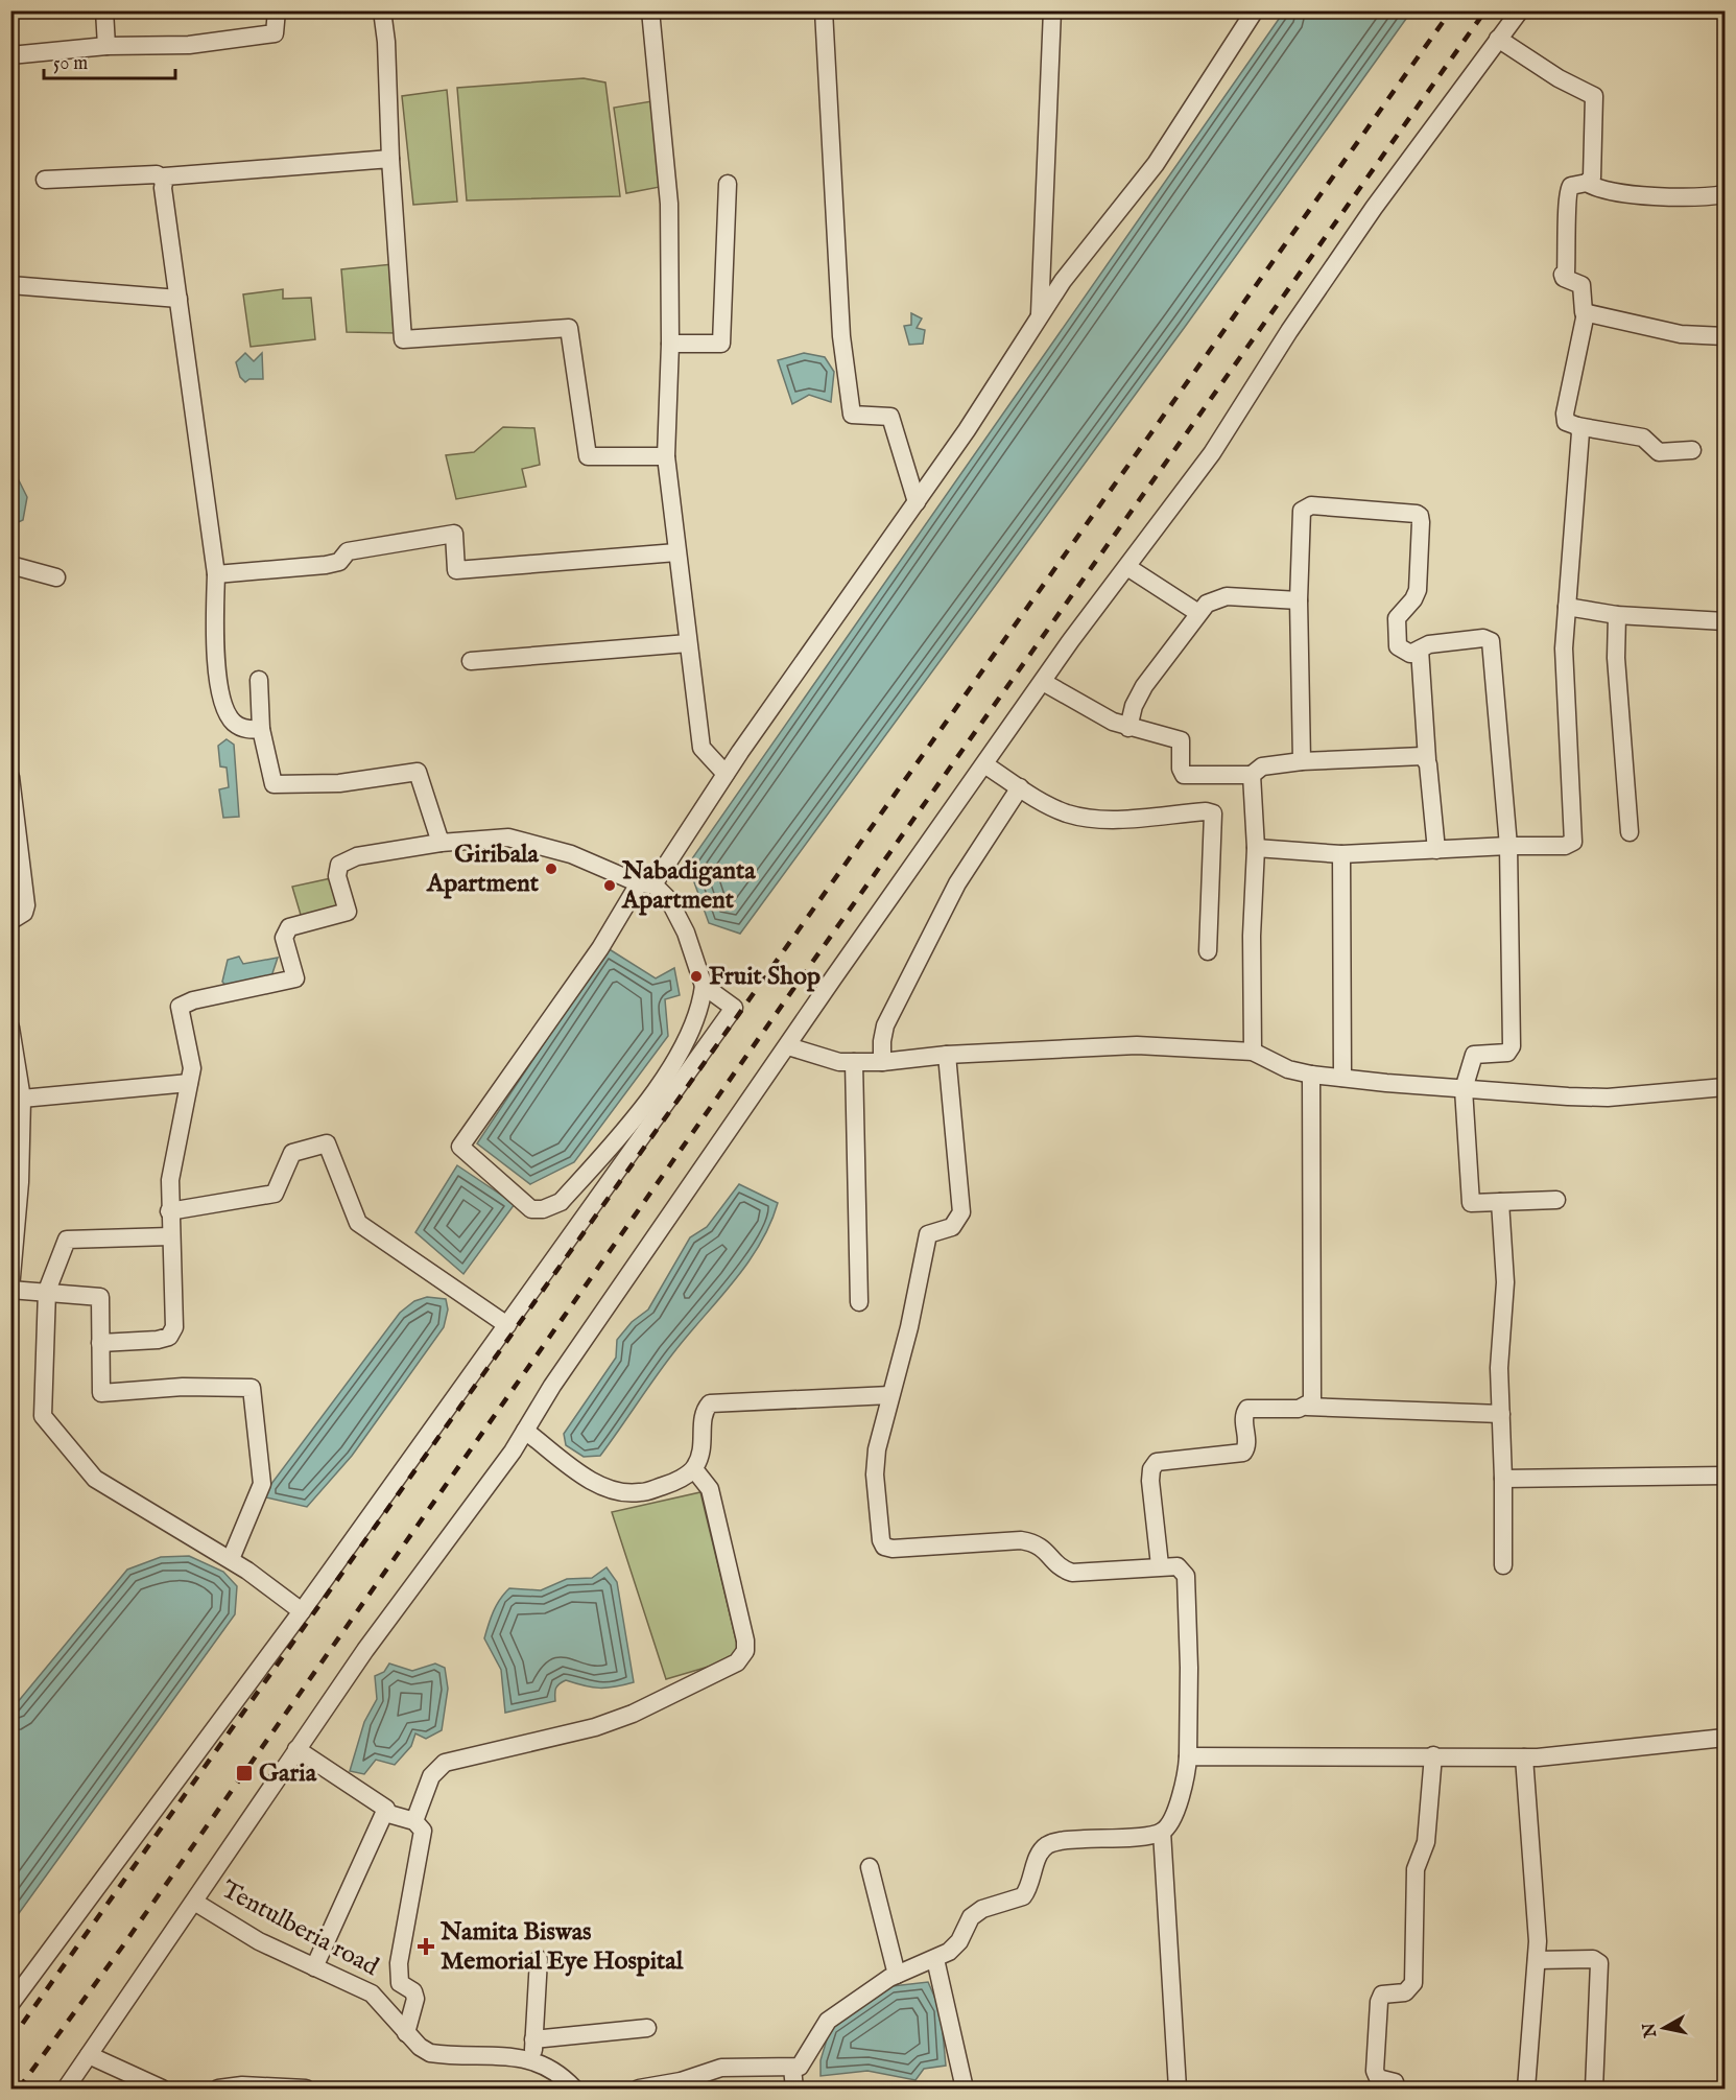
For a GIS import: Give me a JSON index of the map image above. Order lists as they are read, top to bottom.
{
  "streets": {
    "street": ["Tentulberia road"]
  },
  "places": {
    "other": ["Giribala Apartment", "Nabadiganta Apartment", "Fruit Shop"],
    "transit": ["Garia"],
    "health": ["Namita Biswas Memorial Eye Hospital"]
  },
  "scale_bar": "50 m",
  "north": "left"
}
